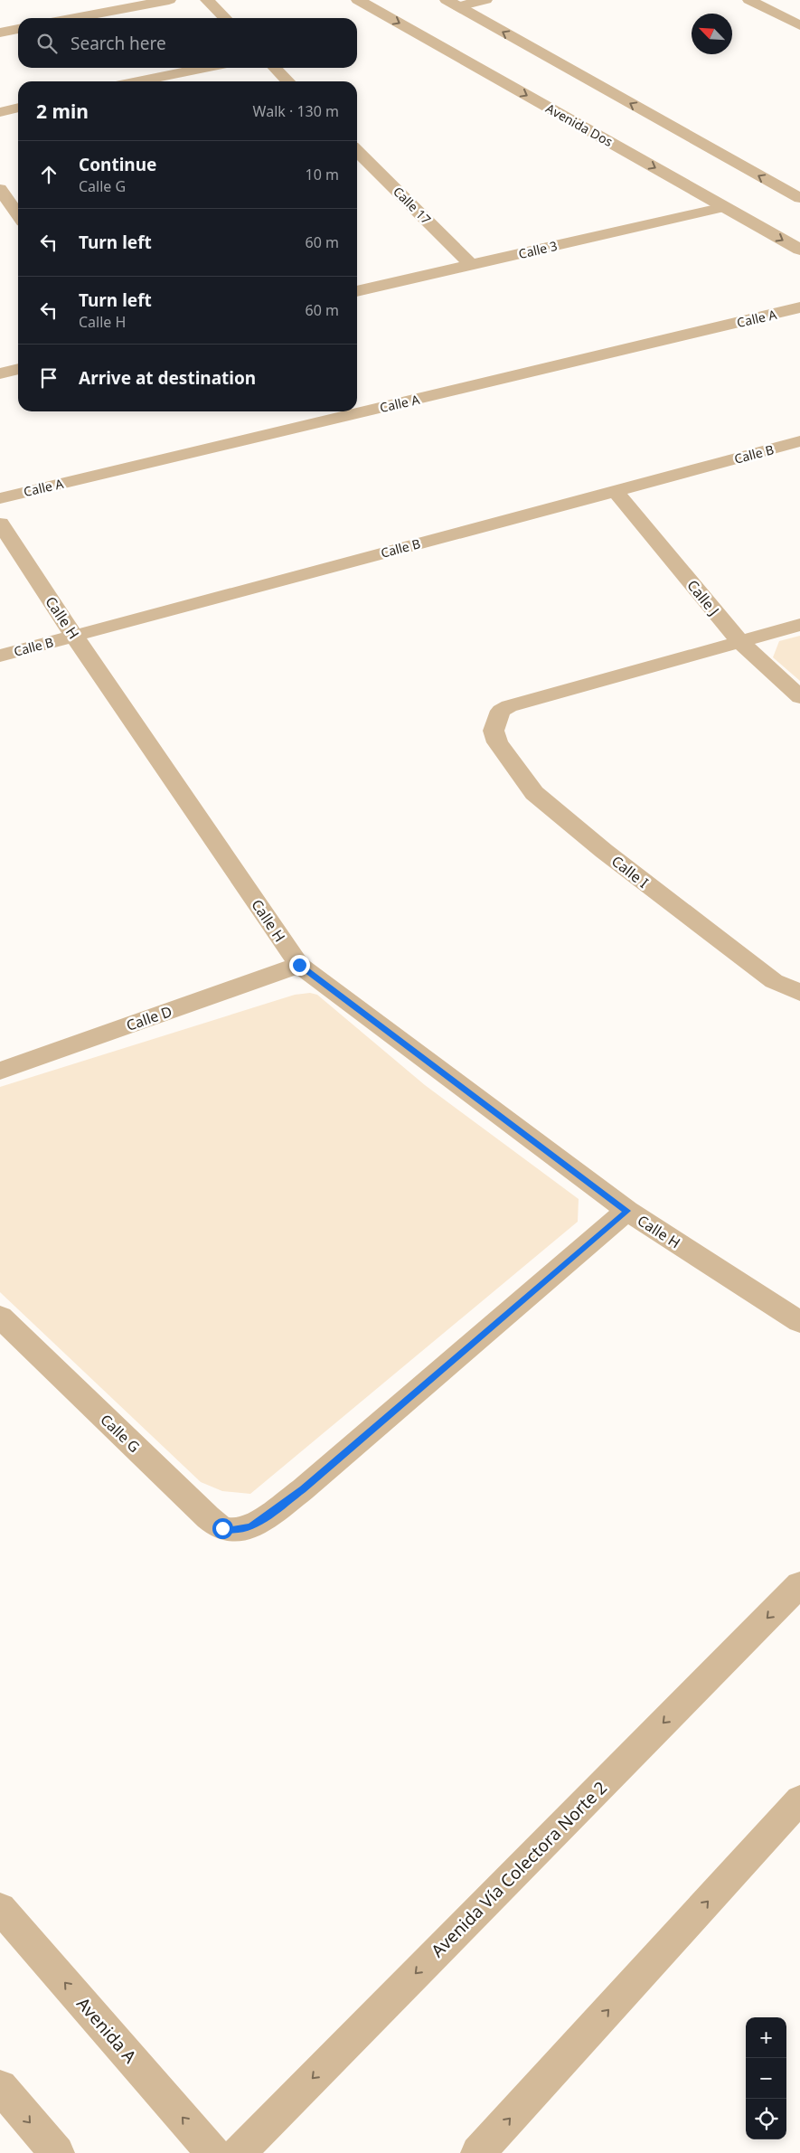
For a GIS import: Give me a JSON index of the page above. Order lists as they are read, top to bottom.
{
  "streets": {
    "street": [
      "Avenida Dos",
      "Calle 17",
      "Calle 3",
      "Calle A",
      "Calle B",
      "Calle J",
      "Calle H",
      "Calle I",
      "Calle D",
      "Calle G",
      "Avenida Vía Colectora Norte 2",
      "Avenida A"
    ]
  },
  "crossings": [
    ["Avenida Dos", "Calle 3"],
    ["Calle 17", "Calle 3"],
    ["Calle B", "Calle J"],
    ["Calle B", "Calle H"],
    ["Calle J", "Calle I"],
    ["Calle H", "Calle D"],
    ["Calle H", "Calle G"]
  ],
  "one_way": ["Avenida A"],
  "north": "top left",
  "page": {
    "search": "Search here",
    "heading": ["2 min", "Walk · 130 m"],
    "list": [
      ["Continue", "Calle G", "10 m"],
      ["Turn left", "60 m"],
      ["Turn left", "Calle H", "60 m"],
      "Arrive at destination"
    ],
    "map_buttons": ["+", "−"]
  }
}
